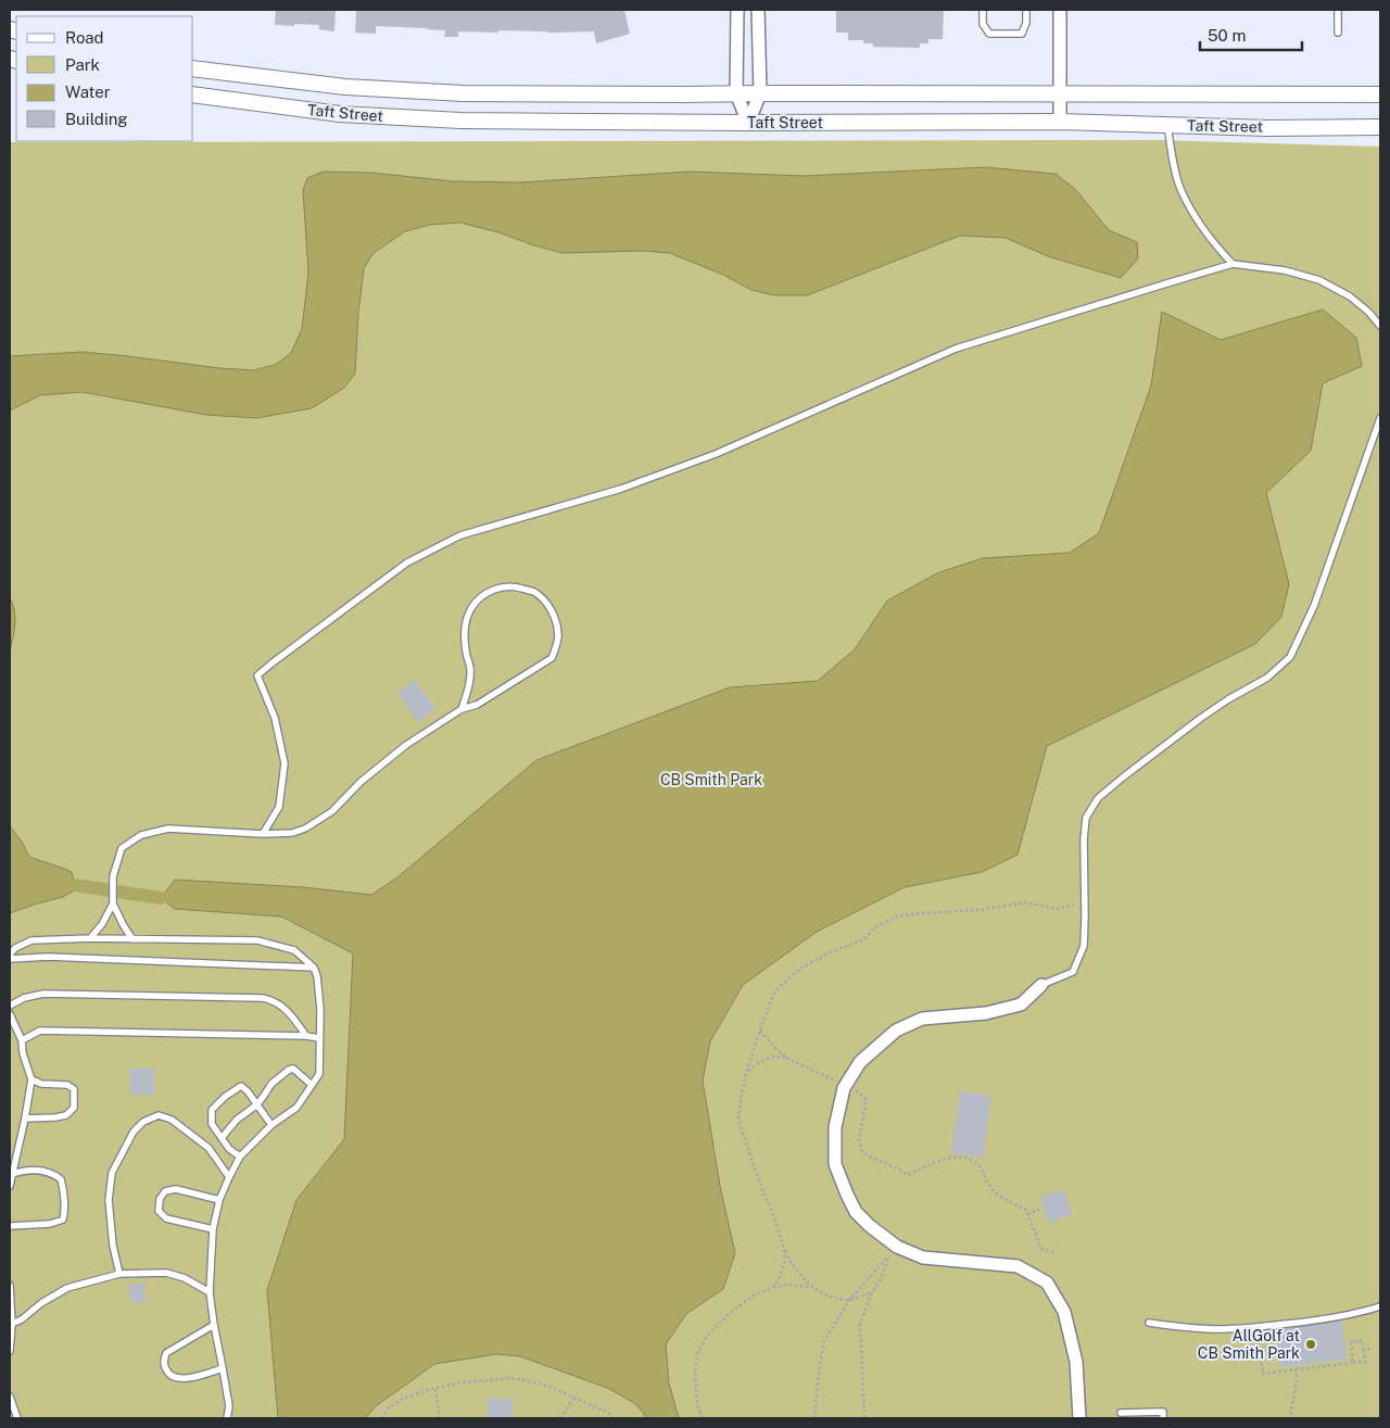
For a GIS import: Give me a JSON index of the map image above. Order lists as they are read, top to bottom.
{
  "streets": {
    "street": ["Taft Street"]
  },
  "parks": ["CB Smith Park"],
  "places": ["AllGolf at CB Smith Park"],
  "legend": [
    "Road",
    "Park",
    "Water",
    "Building"
  ],
  "scale_bar": "50 m"
}
